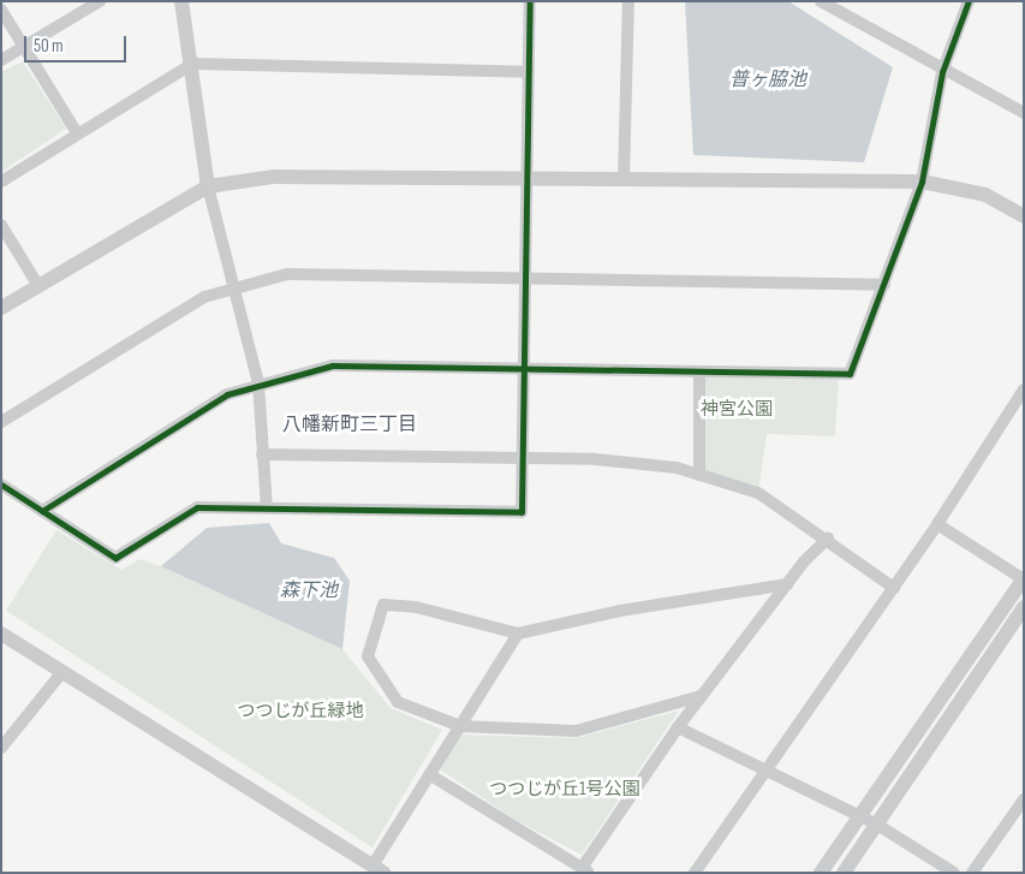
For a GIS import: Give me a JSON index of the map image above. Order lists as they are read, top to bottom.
{
  "districts": ["八幡新町三丁目"],
  "water": ["普ヶ脇池", "森下池"],
  "parks": ["神宮公園", "つつじが丘緑地", "つつじが丘1号公園"],
  "scale_bar": "50 m"
}
